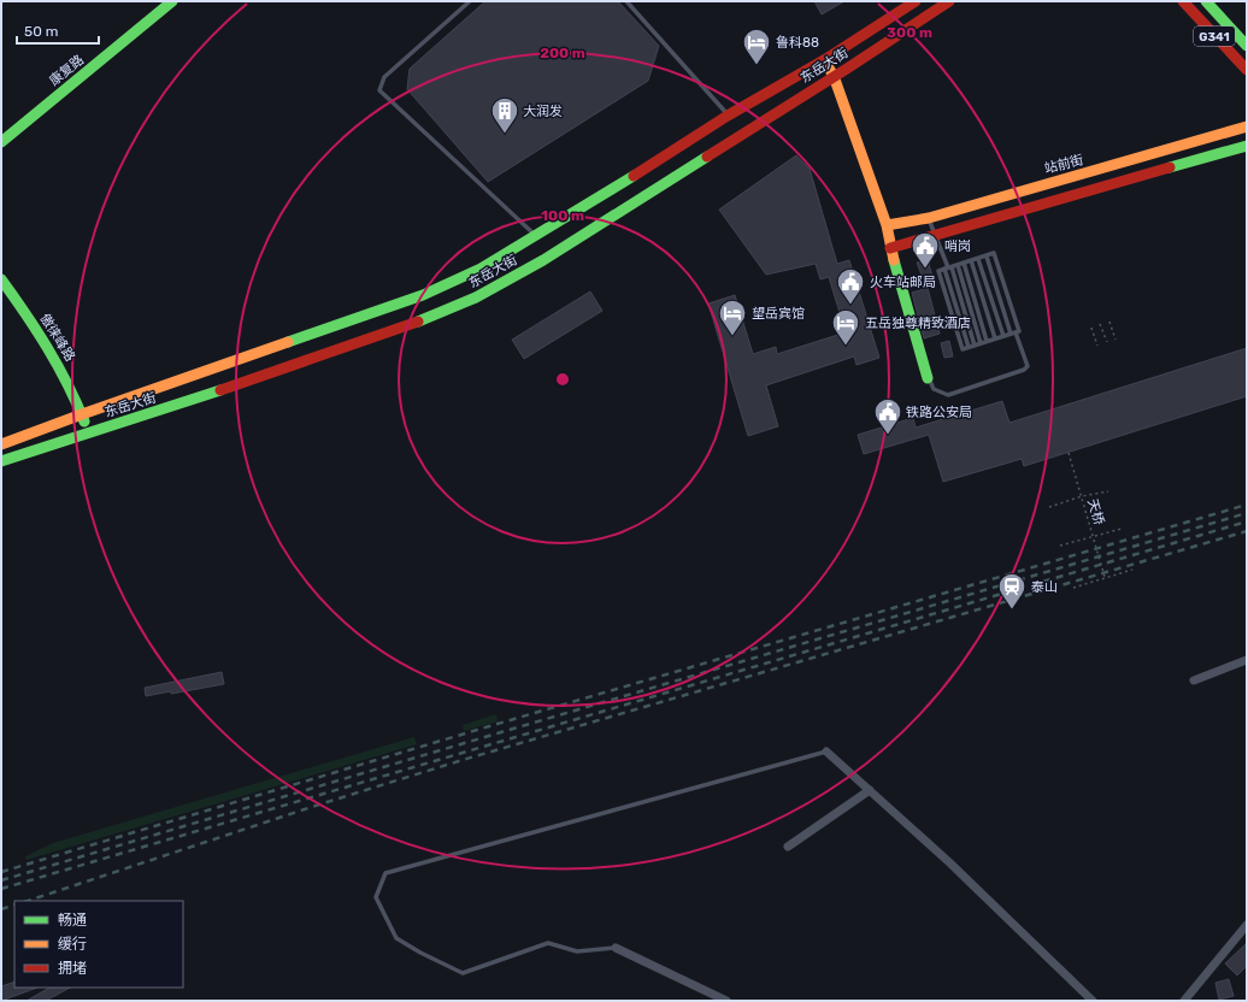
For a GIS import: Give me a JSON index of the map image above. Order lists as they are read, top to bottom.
{
  "streets": {
    "main road": [
      "G341",
      "东岳大街",
      "康复路",
      "站前街",
      "傲徕峰路"
    ],
    "path": ["天桥"]
  },
  "crossings": [
    ["东岳大街", "傲徕峰路"]
  ],
  "places": {
    "hotel": ["鲁科88", "望岳宾馆", "五岳独尊精致酒店"],
    "building": ["大润发"],
    "public building": ["哨岗", "火车站邮局", "铁路公安局"],
    "station": ["泰山"]
  },
  "legend": ["畅通", "缓行", "拥堵"],
  "scale_bar": "50 m",
  "rings": ["300 m", "200 m", "100 m"]
}
